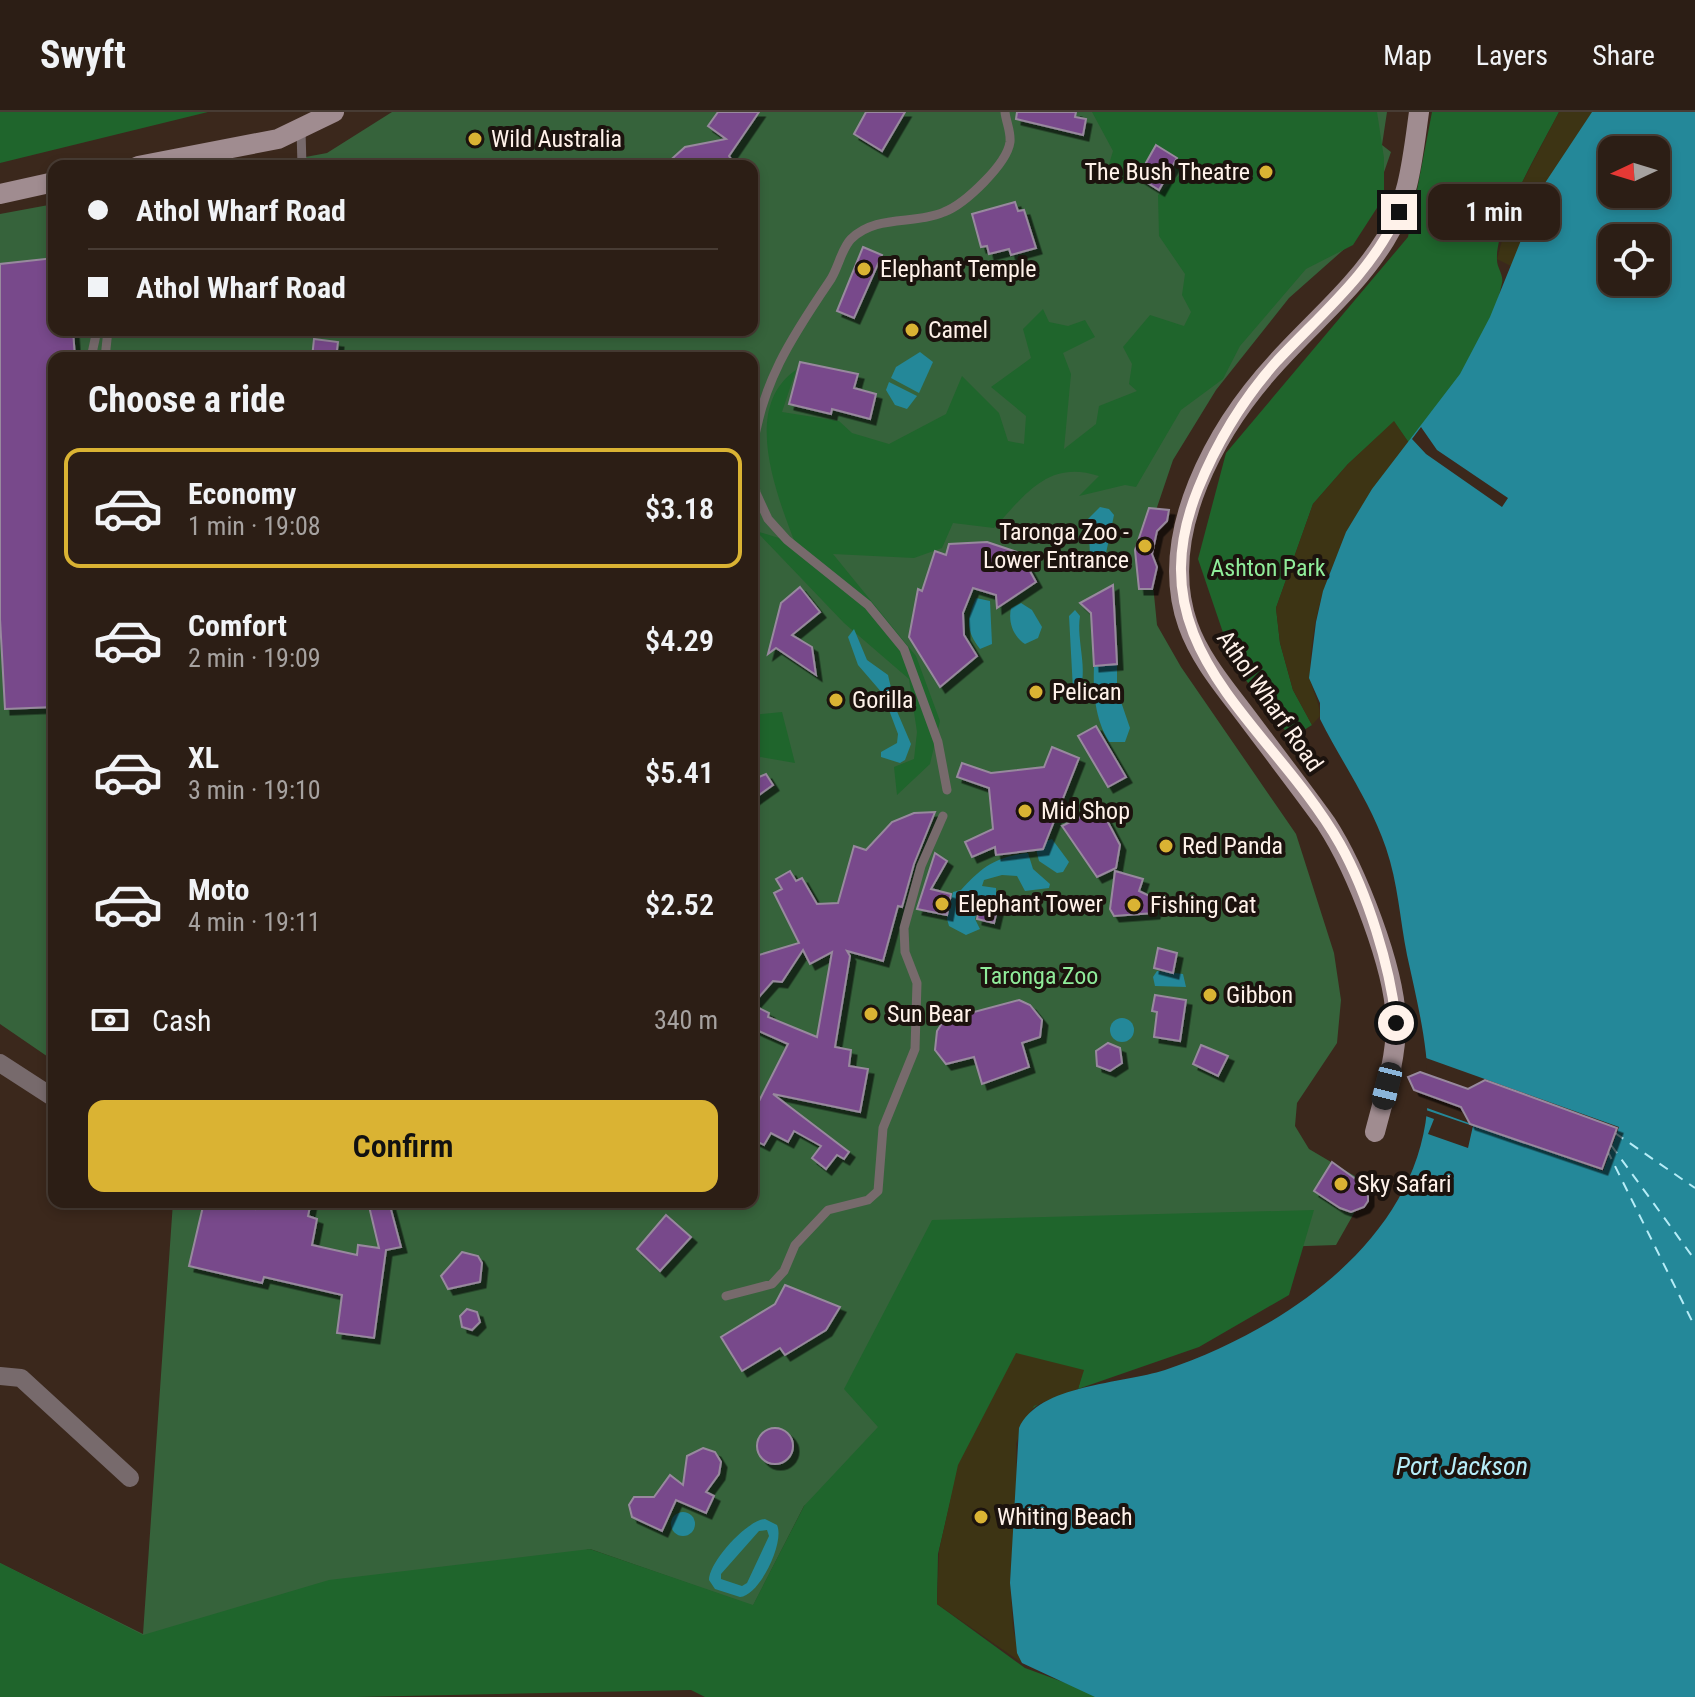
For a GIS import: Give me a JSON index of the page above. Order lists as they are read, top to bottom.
{
  "streets": {
    "main road": ["Athol Wharf Road"]
  },
  "water": ["Port Jackson"],
  "parks": ["Ashton Park", "Taronga Zoo"],
  "places": [
    "Wild Australia",
    "The Bush Theatre",
    "Elephant Temple",
    "Camel",
    "Taronga Zoo - Lower Entrance",
    "Pelican",
    "Gorilla",
    "Mid Shop",
    "Red Panda",
    "Elephant Tower",
    "Fishing Cat",
    "Gibbon",
    "Sun Bear",
    "Sky Safari",
    "Whiting Beach"
  ],
  "north": "left",
  "page": {
    "header": "Swyft",
    "nav": ["Map", "Layers", "Share"],
    "banner": ["Athol Wharf Road", "Athol Wharf Road"],
    "bubble": "1 min",
    "heading": "Choose a ride",
    "list": [
      {
        "name": "Economy",
        "note": "1 min · 19:08",
        "value": "$3.18"
      },
      {
        "name": "Comfort",
        "note": "2 min · 19:09",
        "value": "$4.29"
      },
      {
        "name": "XL",
        "note": "3 min · 19:10",
        "value": "$5.41"
      },
      {
        "name": "Moto",
        "note": "4 min · 19:11",
        "value": "$2.52"
      }
    ],
    "pay": ["Cash", "340 m"],
    "buttons": "Confirm"
  }
}
